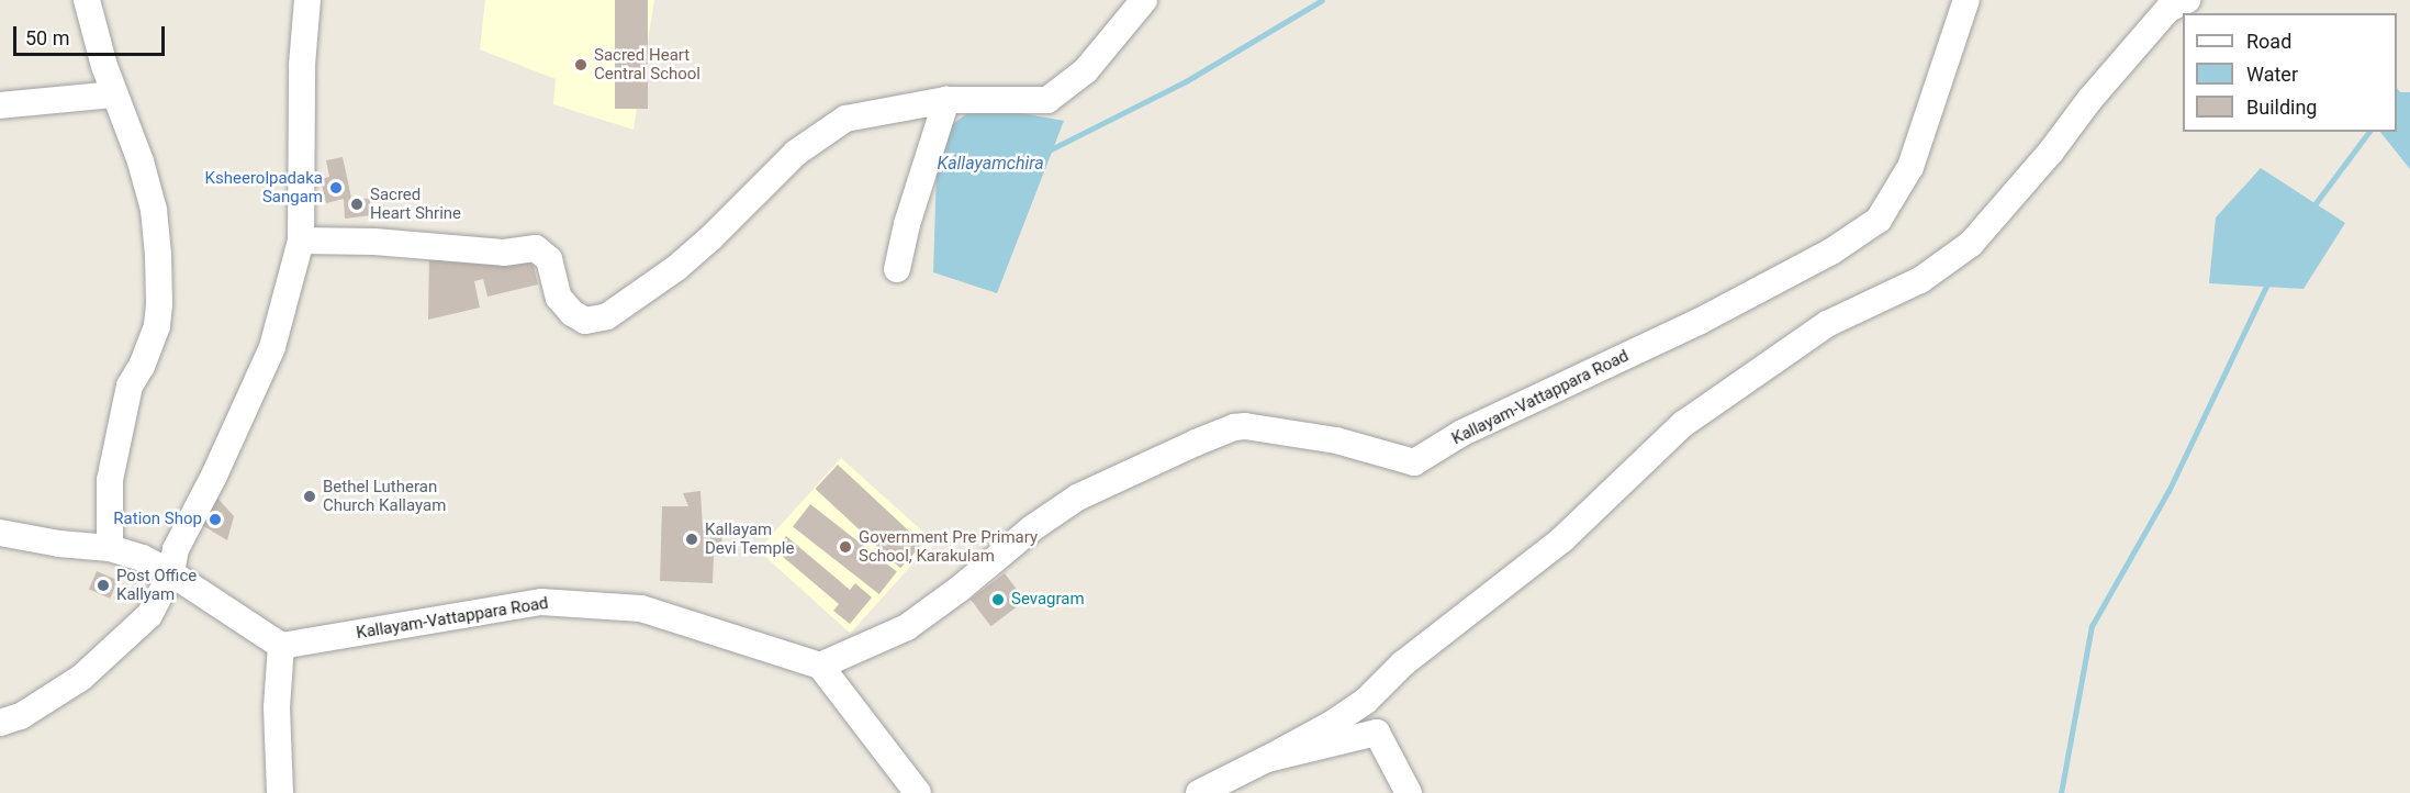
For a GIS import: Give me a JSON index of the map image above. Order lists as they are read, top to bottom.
{
  "streets": {
    "street": ["Kallayam-Vattappara Road"]
  },
  "water": ["Kallayamchira"],
  "places": [
    "Sacred Heart Central School",
    "Ksheerolpadaka Sangam",
    "Sacred Heart Shrine",
    "Bethel Lutheran Church Kallayam",
    "Ration Shop",
    "Kallayam Devi Temple",
    "Government Pre Primary School, Karakulam",
    "Post Office Kallyam",
    "Sevagram"
  ],
  "legend": ["Road", "Water", "Building"],
  "scale_bar": "50 m"
}
